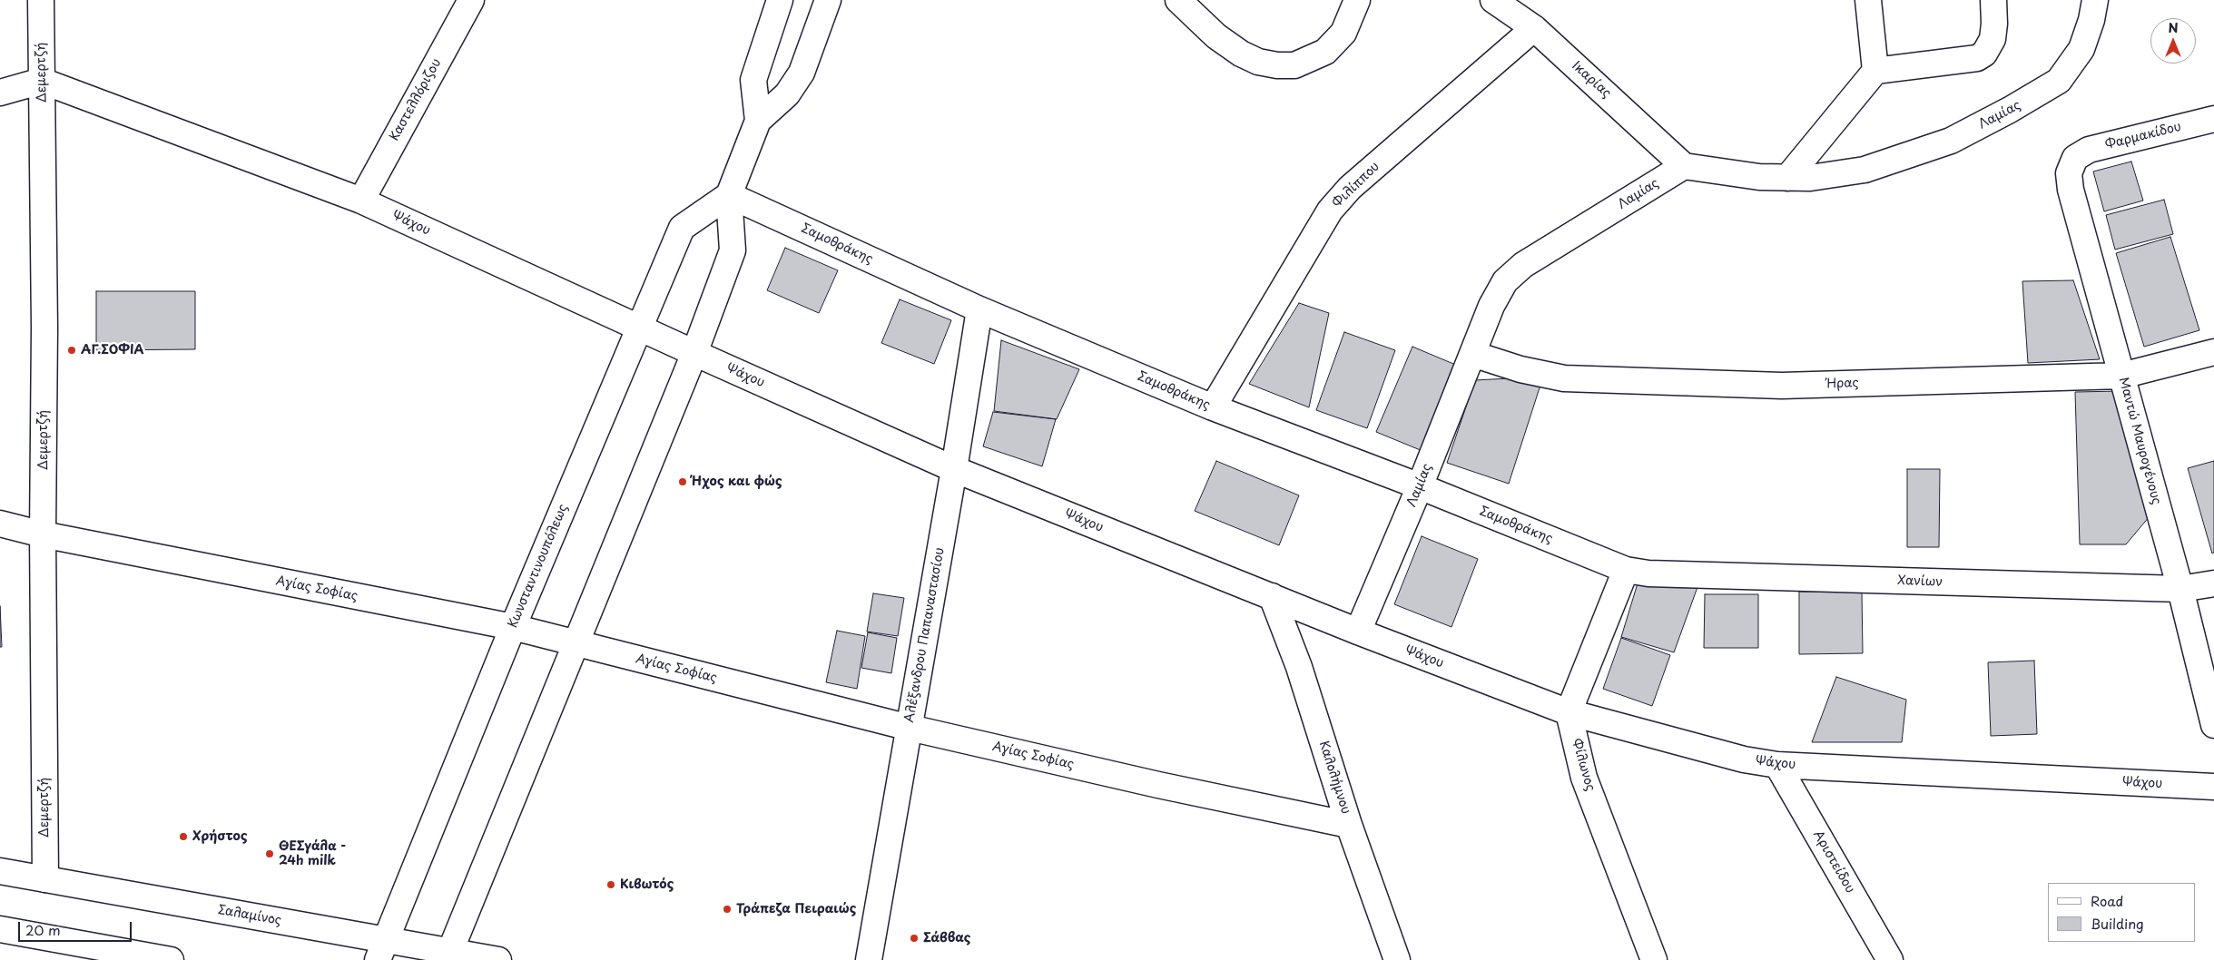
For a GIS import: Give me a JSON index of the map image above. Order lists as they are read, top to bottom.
{
  "streets": {
    "street": [
      "Δεμερτζή",
      "Ικαρίας",
      "Καστελλόριζου",
      "Λαμίας",
      "Φαρμακίδου",
      "Φιλίππου",
      "Ψάχου",
      "Σαμοθράκης",
      "Ήρας",
      "Μαντώ Μαυρογένους",
      "Κωνσταντινουπόλεως",
      "Χανίων",
      "Αγίας Σοφίας",
      "Αλέξανδρου Παπαναστασίου",
      "Φίλωνος",
      "Καλολήμνου",
      "Αριστείδου",
      "Σαλαμίνος"
    ]
  },
  "crossings": [
    ["Δεμερτζή", "Ψάχου"],
    ["Δεμερτζή", "Αγίας Σοφίας"],
    ["Δεμερτζή", "Σαλαμίνος"],
    ["Ικαρίας", "Λαμίας"],
    ["Ικαρίας", "Φιλίππου"],
    ["Καστελλόριζου", "Ψάχου"],
    ["Λαμίας", "Ψάχου"],
    ["Λαμίας", "Σαμοθράκης"],
    ["Λαμίας", "Ήρας"],
    ["Φαρμακίδου", "Μαντώ Μαυρογένους"],
    ["Φιλίππου", "Σαμοθράκης"],
    ["Ψάχου", "Κωνσταντινουπόλεως"],
    ["Ψάχου", "Αλέξανδρου Παπαναστασίου"],
    ["Ψάχου", "Φίλωνος"],
    ["Ψάχου", "Καλολήμνου"],
    ["Ψάχου", "Αριστείδου"],
    ["Σαμοθράκης", "Κωνσταντινουπόλεως"],
    ["Σαμοθράκης", "Χανίων"],
    ["Σαμοθράκης", "Αλέξανδρου Παπαναστασίου"],
    ["Ήρας", "Μαντώ Μαυρογένους"],
    ["Μαντώ Μαυρογένους", "Χανίων"],
    ["Κωνσταντινουπόλεως", "Αγίας Σοφίας"],
    ["Κωνσταντινουπόλεως", "Σαλαμίνος"],
    ["Αγίας Σοφίας", "Αλέξανδρου Παπαναστασίου"],
    ["Αγίας Σοφίας", "Καλολήμνου"]
  ],
  "places": [
    "ΑΓ.ΣΟΦΙΑ",
    "Ήχος και φώς",
    "Χρήστος",
    "ΘΕΣγάλα - 24h milk",
    "Κιβωτός",
    "Τράπεζα Πειραιώς",
    "Σάββας"
  ],
  "legend": ["Road", "Building"],
  "scale_bar": "20 m",
  "north": "top"
}
